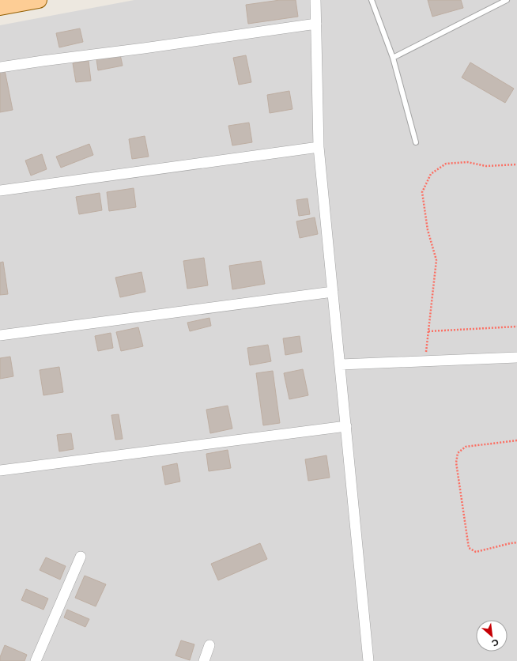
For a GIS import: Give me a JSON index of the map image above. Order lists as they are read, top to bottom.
{
  "north": "bottom right"
}
